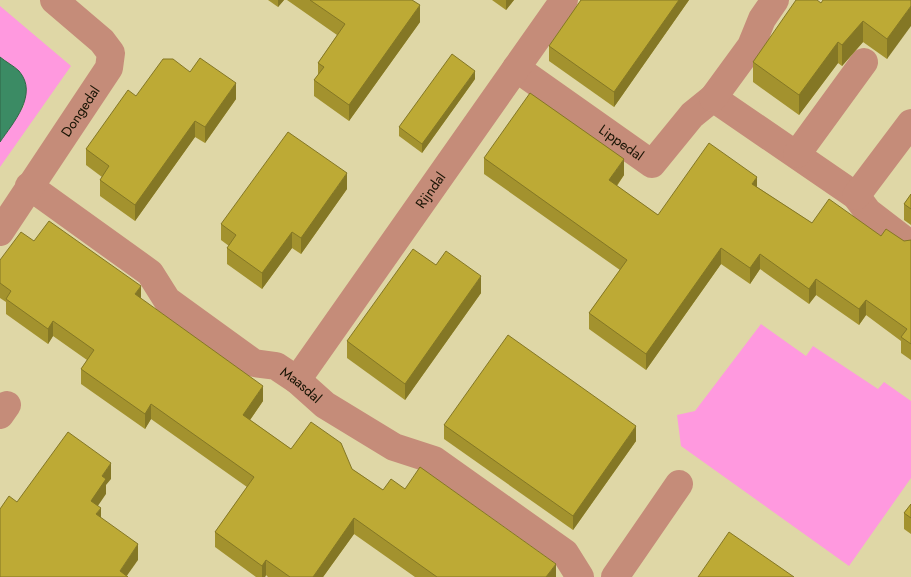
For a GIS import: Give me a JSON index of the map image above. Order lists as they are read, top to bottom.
{
  "streets": {
    "street": [
      "Dongedal",
      "Lippedal",
      "Rijndal",
      "Maasdal"
    ]
  },
  "crossings": [
    ["Dongedal", "Maasdal"],
    ["Lippedal", "Rijndal"],
    ["Rijndal", "Maasdal"]
  ]
}
